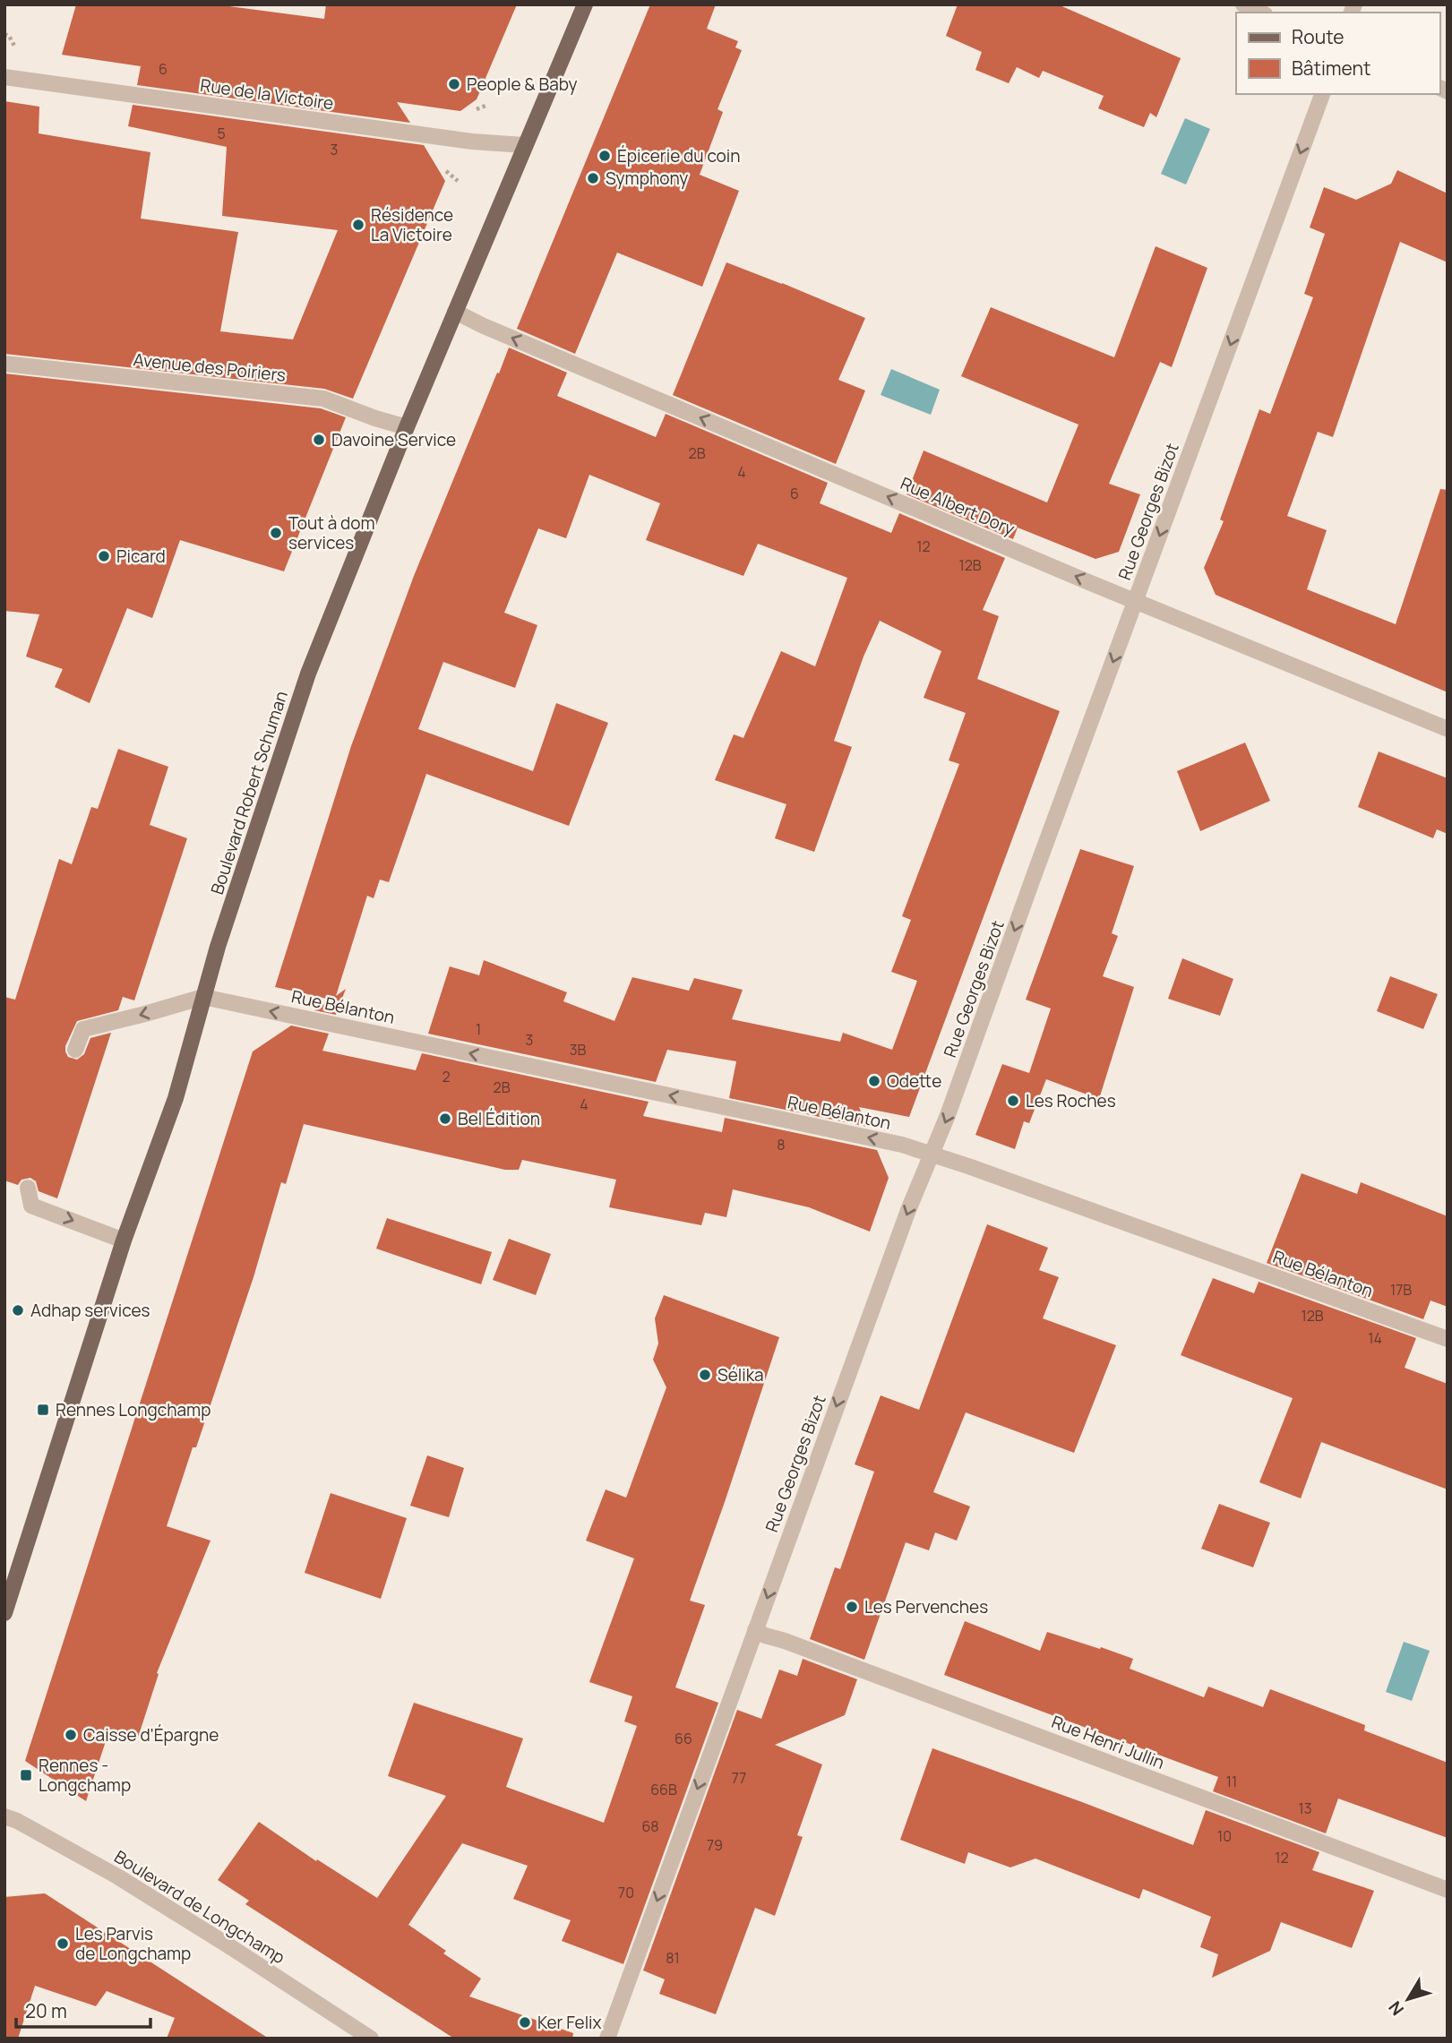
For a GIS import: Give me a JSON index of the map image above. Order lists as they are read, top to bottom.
{
  "streets": {
    "main road": ["Boulevard Robert Schuman"],
    "street": [
      "Rue de la Victoire",
      "Avenue des Poiriers",
      "Rue Albert Dory",
      "Rue Georges Bizot",
      "Rue Bélanton",
      "Rue Henri Jullin",
      "Boulevard de Longchamp"
    ]
  },
  "crossings": [
    ["Rue de la Victoire", "Boulevard Robert Schuman"],
    ["Avenue des Poiriers", "Boulevard Robert Schuman"],
    ["Rue Albert Dory", "Rue Georges Bizot"],
    ["Rue Albert Dory", "Boulevard Robert Schuman"],
    ["Rue Georges Bizot", "Rue Bélanton"],
    ["Rue Georges Bizot", "Rue Henri Jullin"],
    ["Boulevard Robert Schuman", "Rue Bélanton"]
  ],
  "one_way": ["Rue Albert Dory", "Rue Georges Bizot", "Rue Bélanton"],
  "places": {
    "other": [
      "People & Baby",
      "Épicerie du coin",
      "Symphony",
      "Résidence La Victoire",
      "Davoine Service",
      "Tout à dom services",
      "Picard",
      "Odette",
      "Les Roches",
      "Bel Édition",
      "Adhap services",
      "Sélika",
      "Les Pervenches",
      "Caisse d'Épargne",
      "Les Parvis de Longchamp",
      "Ker Felix"
    ],
    "transit": ["Rennes Longchamp", "Rennes - Longchamp"]
  },
  "house_numbers": [
    "6",
    "5",
    "3",
    "2B",
    "4",
    "6",
    "12",
    "12B",
    "1",
    "3",
    "3B",
    "2",
    "2B",
    "4",
    "8",
    "17B",
    "12B",
    "14",
    "66",
    "77",
    "11",
    "66B",
    "13",
    "68",
    "10",
    "79",
    "12",
    "70",
    "81"
  ],
  "legend": ["Route", "Bâtiment"],
  "scale_bar": "20 m",
  "north": "bottom left"
}
